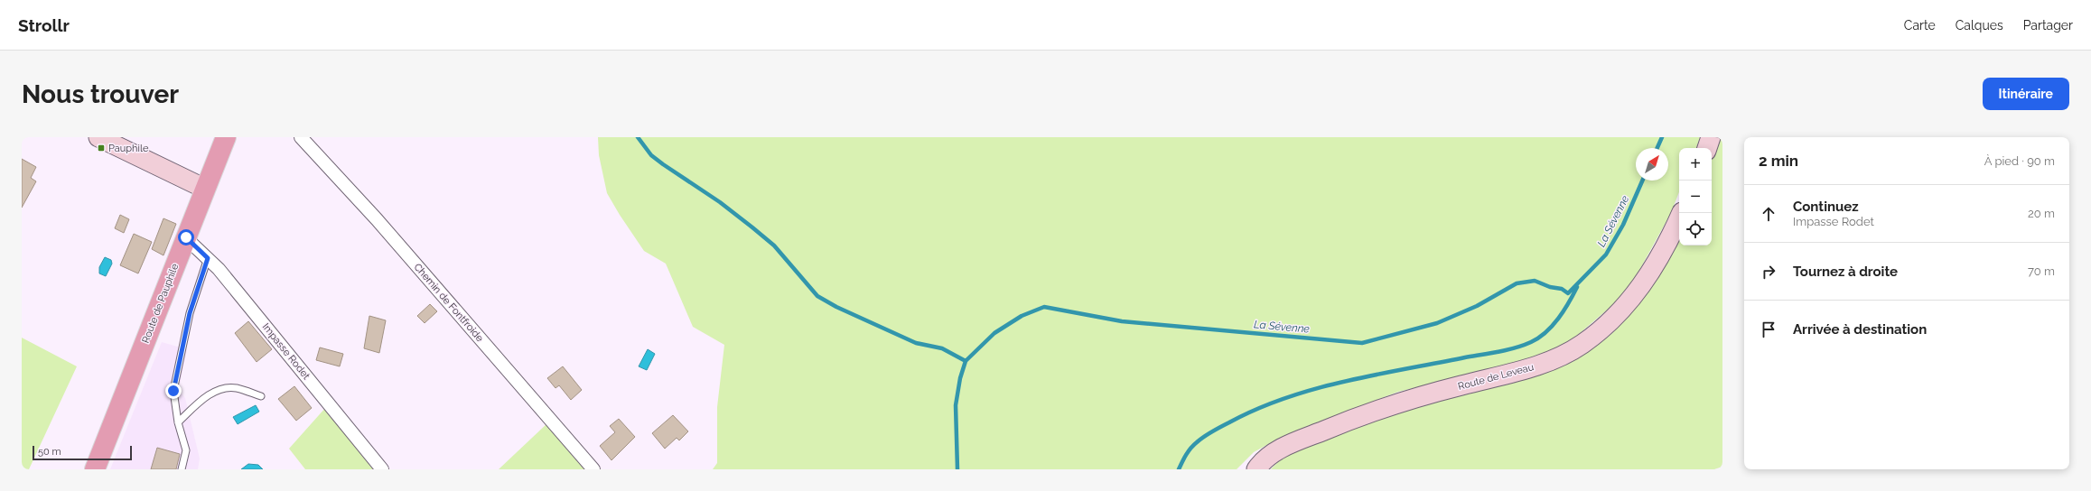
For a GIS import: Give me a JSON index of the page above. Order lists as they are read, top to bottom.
{
  "streets": {
    "main road": ["Route de Pauphile"],
    "street": ["Chemin de Fontfroide", "Impasse Rodet", "Route de Leveau"]
  },
  "crossings": [
    ["Route de Pauphile", "Impasse Rodet"]
  ],
  "water": ["La Sévenne"],
  "places": {
    "transit": ["Pauphile"]
  },
  "scale_bar": "50 m",
  "north": "top right",
  "page": {
    "header": "Strollr",
    "nav": ["Carte", "Calques", "Partager"],
    "buttons": "Itinéraire",
    "title": "Nous trouver",
    "heading": ["2 min", "À pied · 90 m"],
    "map_buttons": ["+", "−"],
    "list": [
      ["Continuez", "Impasse Rodet", "20 m"],
      ["Tournez à droite", "70 m"],
      "Arrivée à destination"
    ],
    "scale": "50 m"
  }
}
